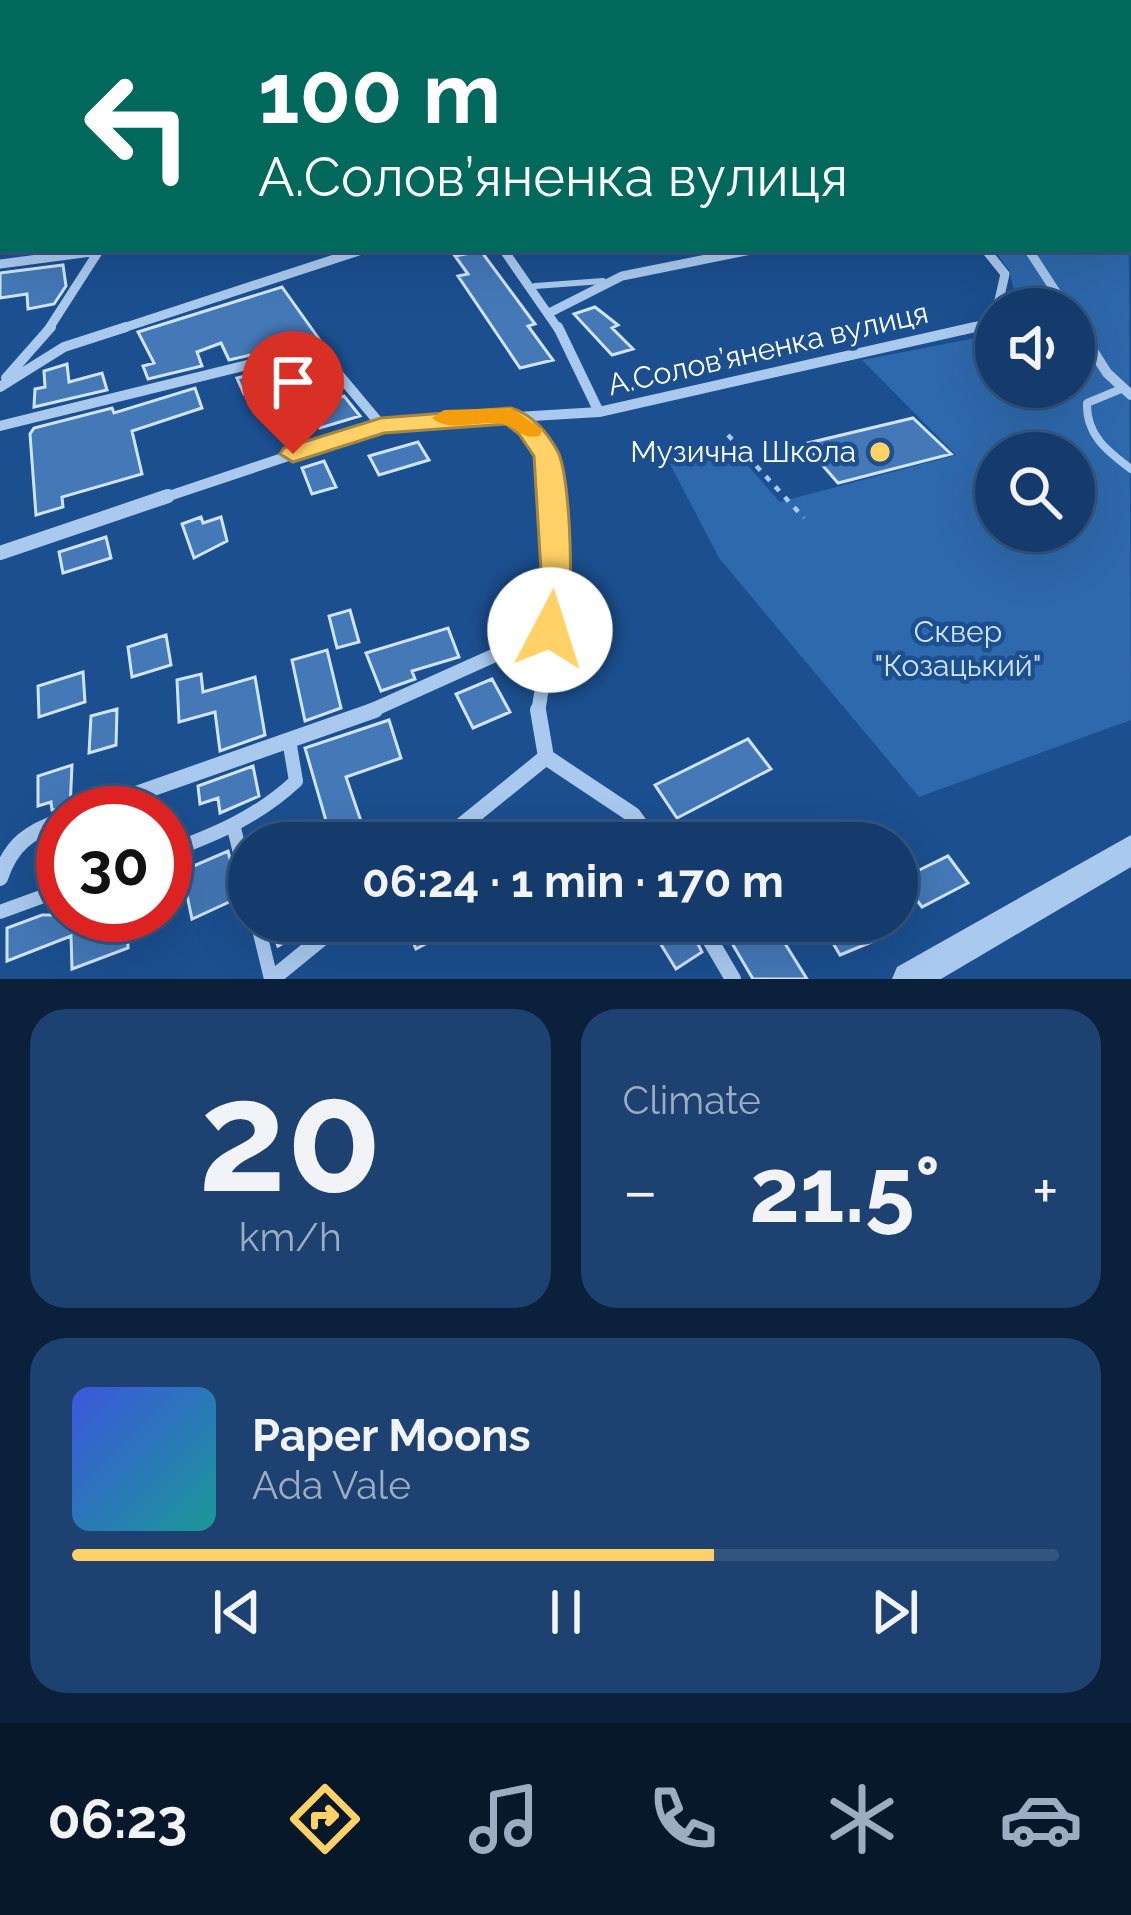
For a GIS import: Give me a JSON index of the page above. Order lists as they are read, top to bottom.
{
  "streets": {
    "street": ["А.Солов’яненка вулиця"]
  },
  "parks": ["Сквер \"Козацький\""],
  "places": ["Музична Школа"],
  "page": {
    "turn": ["100 m", "А.Солов’яненка вулиця"],
    "limit": "30",
    "trip": "06:24 · 1 min · 170 m",
    "tile": [
      ["20", "km/h"],
      "Climate"
    ],
    "heat": ["−", "21.5°", "+"],
    "song": ["Paper Moons", "Ada Vale"],
    "tabs": "06:23"
  }
}
